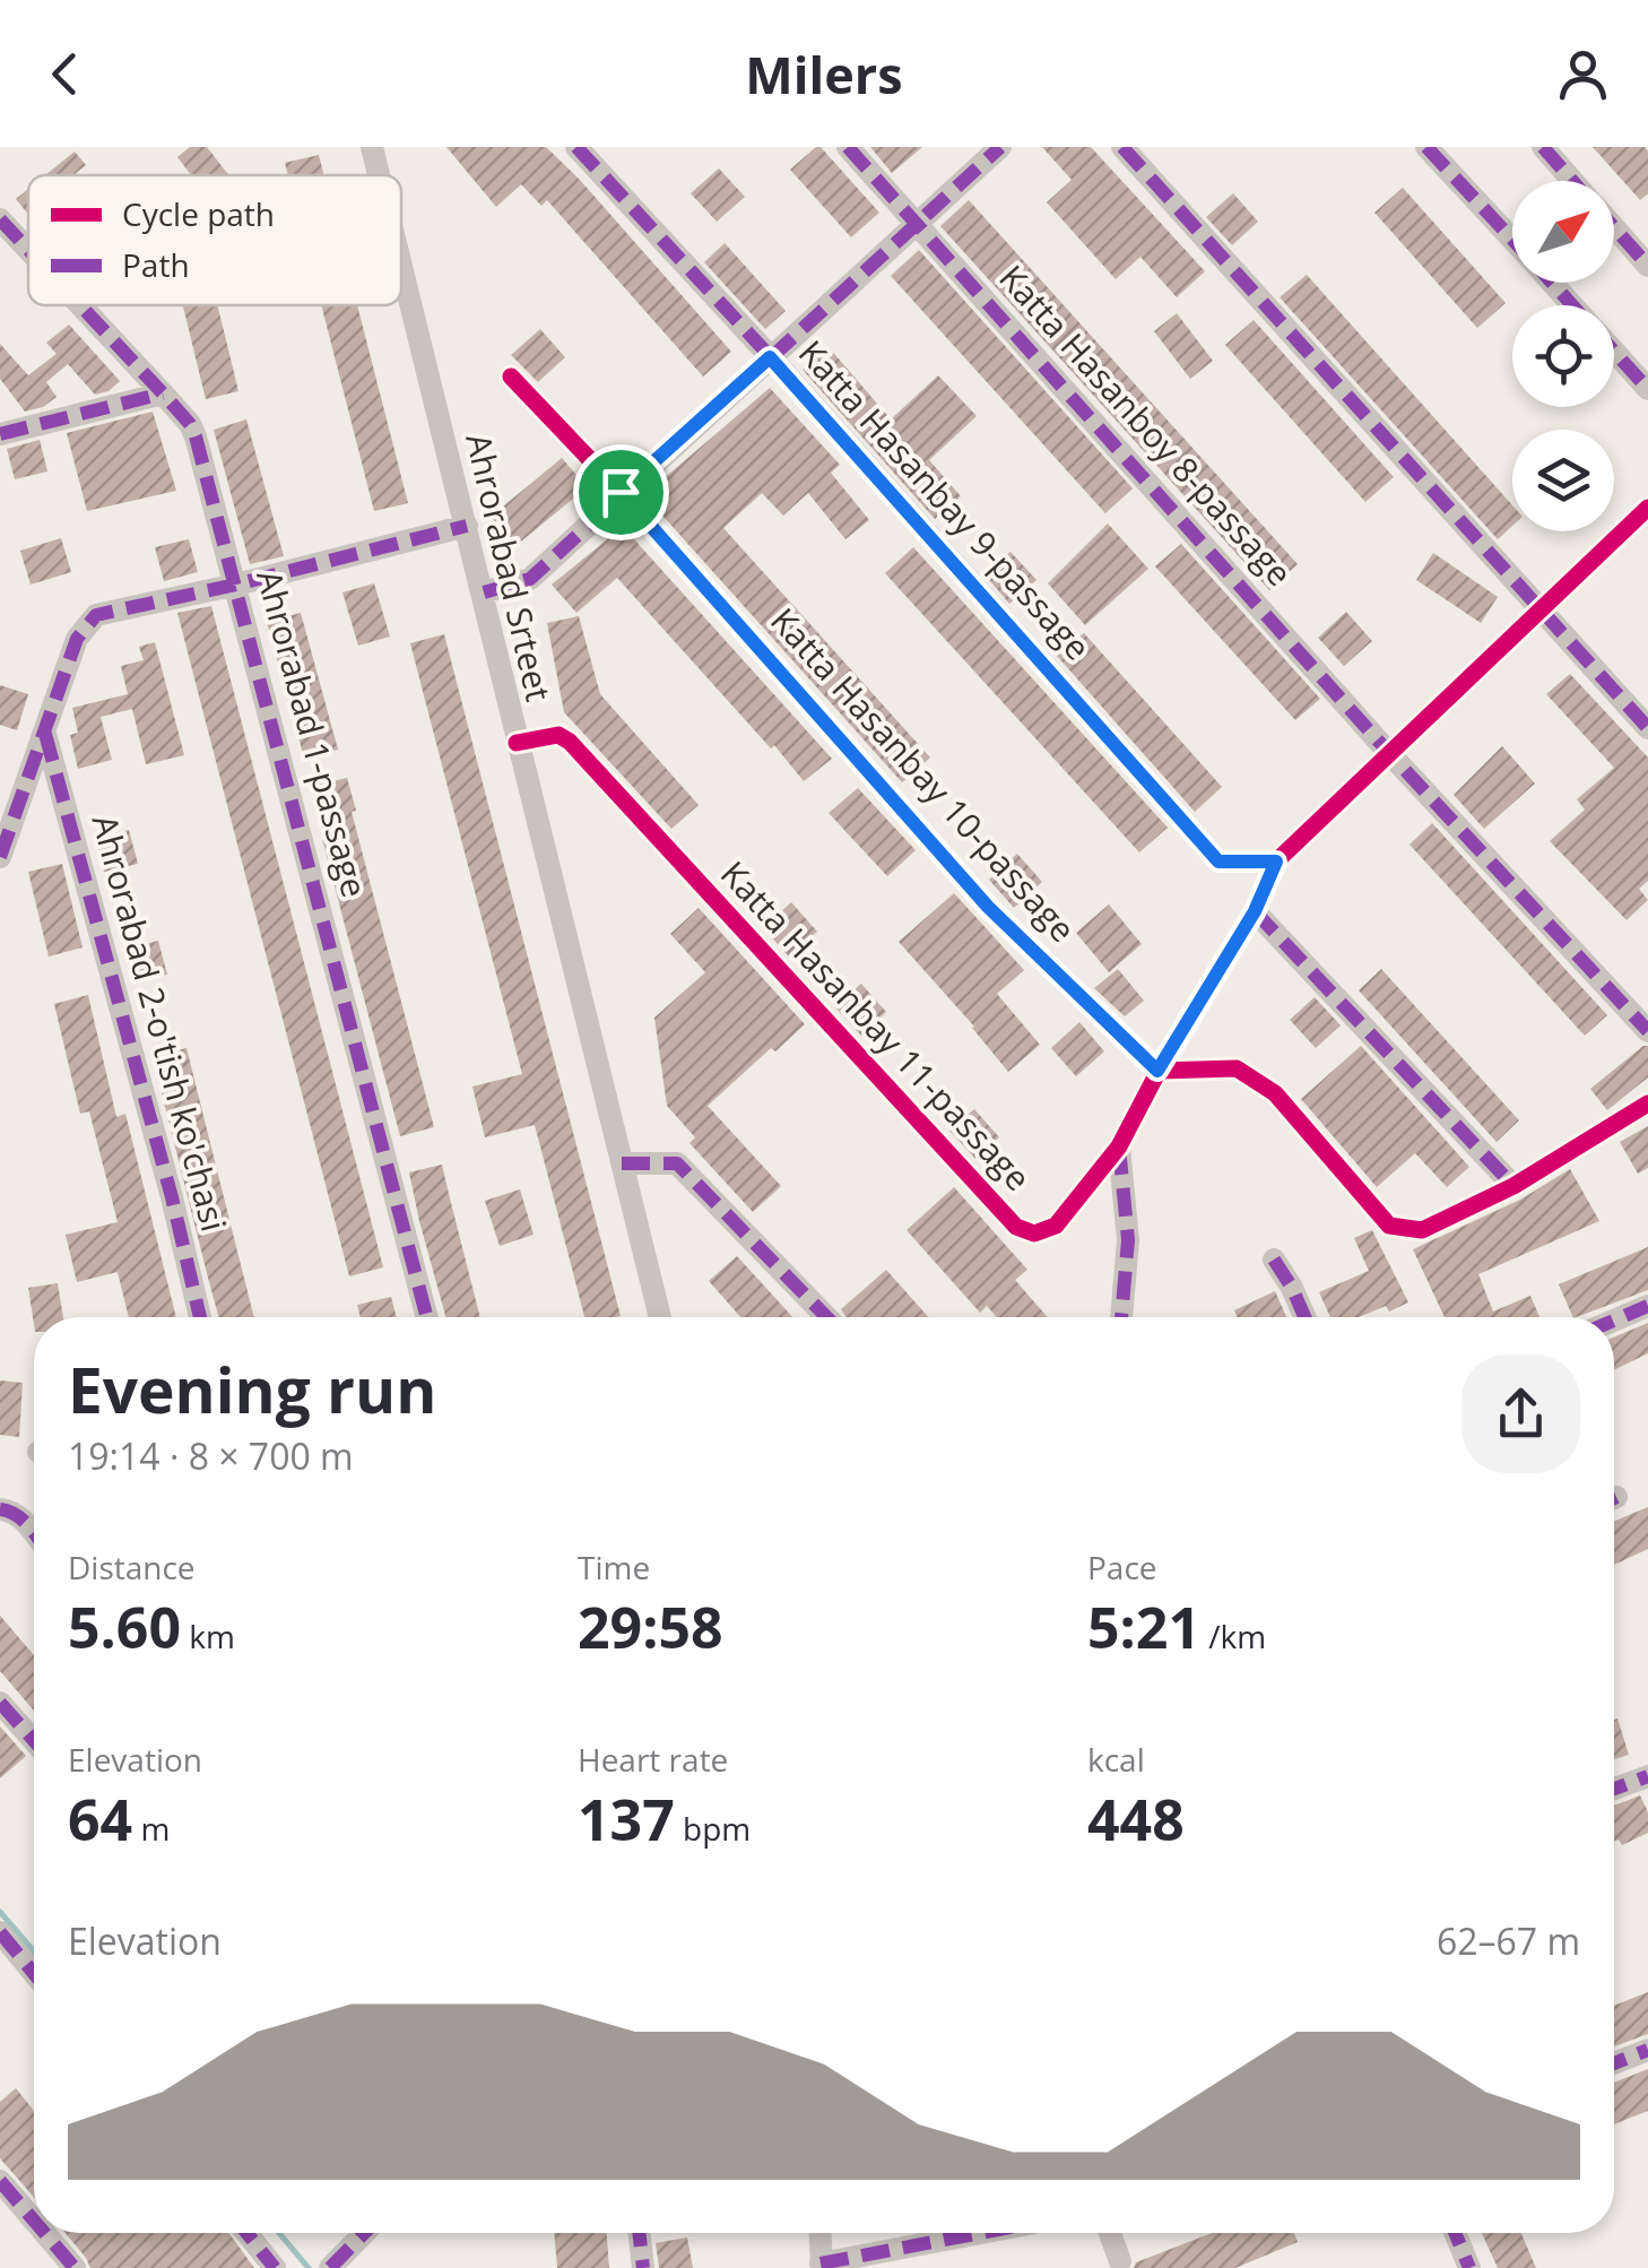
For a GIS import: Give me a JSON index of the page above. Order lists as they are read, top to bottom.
{
  "streets": {
    "street": [
      "Katta Hasanboy 8-passage",
      "Katta Hasanbay 9-passage",
      "Ahrorabad Srteet",
      "Ahrorabad 1-passage",
      "Katta Hasanbay 10-passage",
      "Ahrorabad 2-o'tish ko'chasi",
      "Katta Hasanbay 11-passage"
    ]
  },
  "crossings": [
    ["Katta Hasanbay 9-passage", "Katta Hasanbay 11-passage"],
    ["Ahrorabad Srteet", "Katta Hasanbay 11-passage"],
    ["Katta Hasanbay 10-passage", "Katta Hasanbay 11-passage"]
  ],
  "legend": ["Cycle path", "Path"],
  "north": "top right",
  "page": {
    "header": "Milers",
    "heading": ["Evening run", "19:14 · 8 × 700 m"],
    "stats": [
      ["Distance", "5.60 km"],
      ["Time", "29:58"],
      ["Pace", "5:21 /km"],
      ["Elevation", "64 m"],
      ["Heart rate", "137 bpm"],
      ["kcal", "448"]
    ],
    "chart": ["Elevation", "62–67 m"]
  }
}
